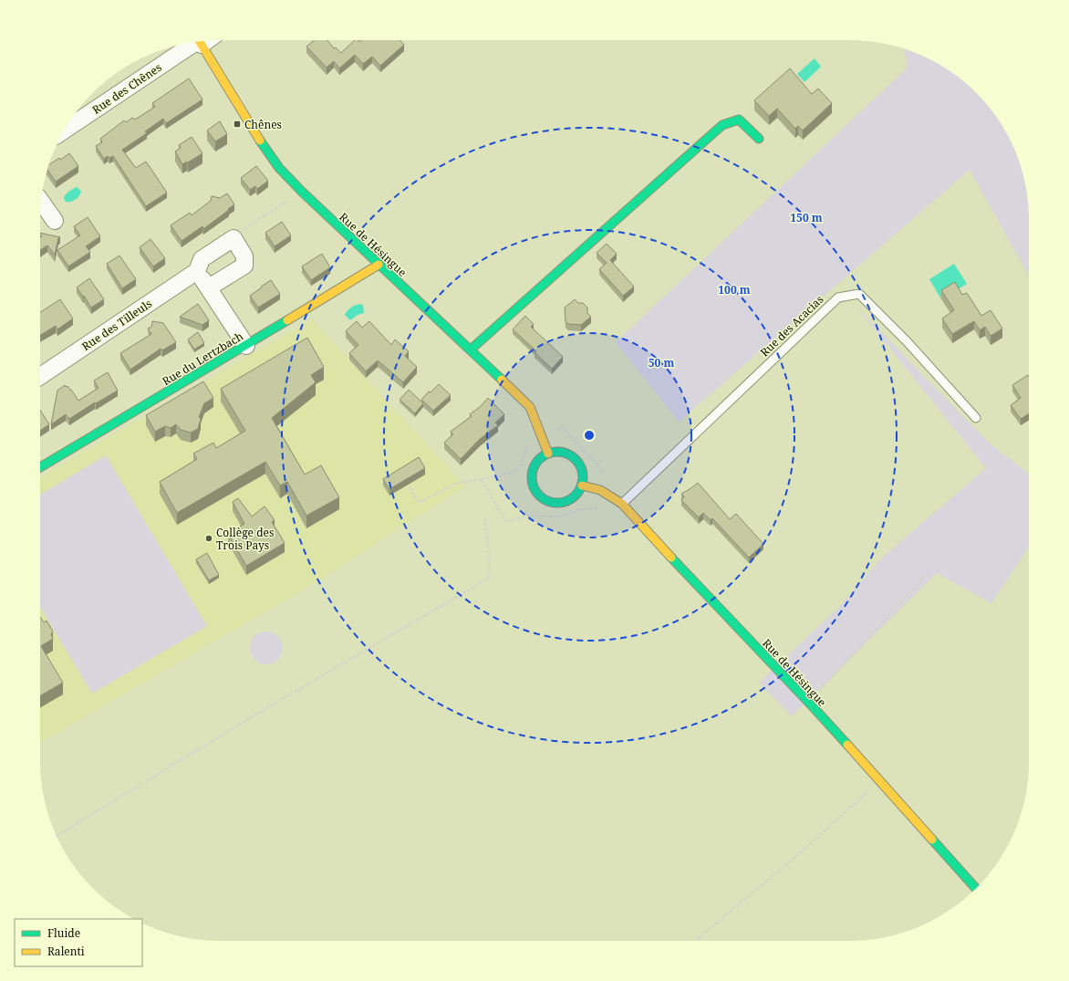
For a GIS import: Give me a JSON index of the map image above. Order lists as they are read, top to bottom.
{
  "streets": {
    "main road": ["Rue de Hésingue", "Rue du Lertzbach"],
    "street": ["Rue des Chênes", "Rue des Tilleuls"],
    "lane": ["Rue des Acacias"]
  },
  "crossings": [
    ["Rue de Hésingue", "Rue des Acacias"],
    ["Rue de Hésingue", "Rue du Lertzbach"]
  ],
  "places": {
    "transit": ["Chênes"],
    "other": ["Collège des Trois Pays"]
  },
  "legend": ["Fluide", "Ralenti"],
  "rings": ["150 m", "100 m", "50 m"]
}
